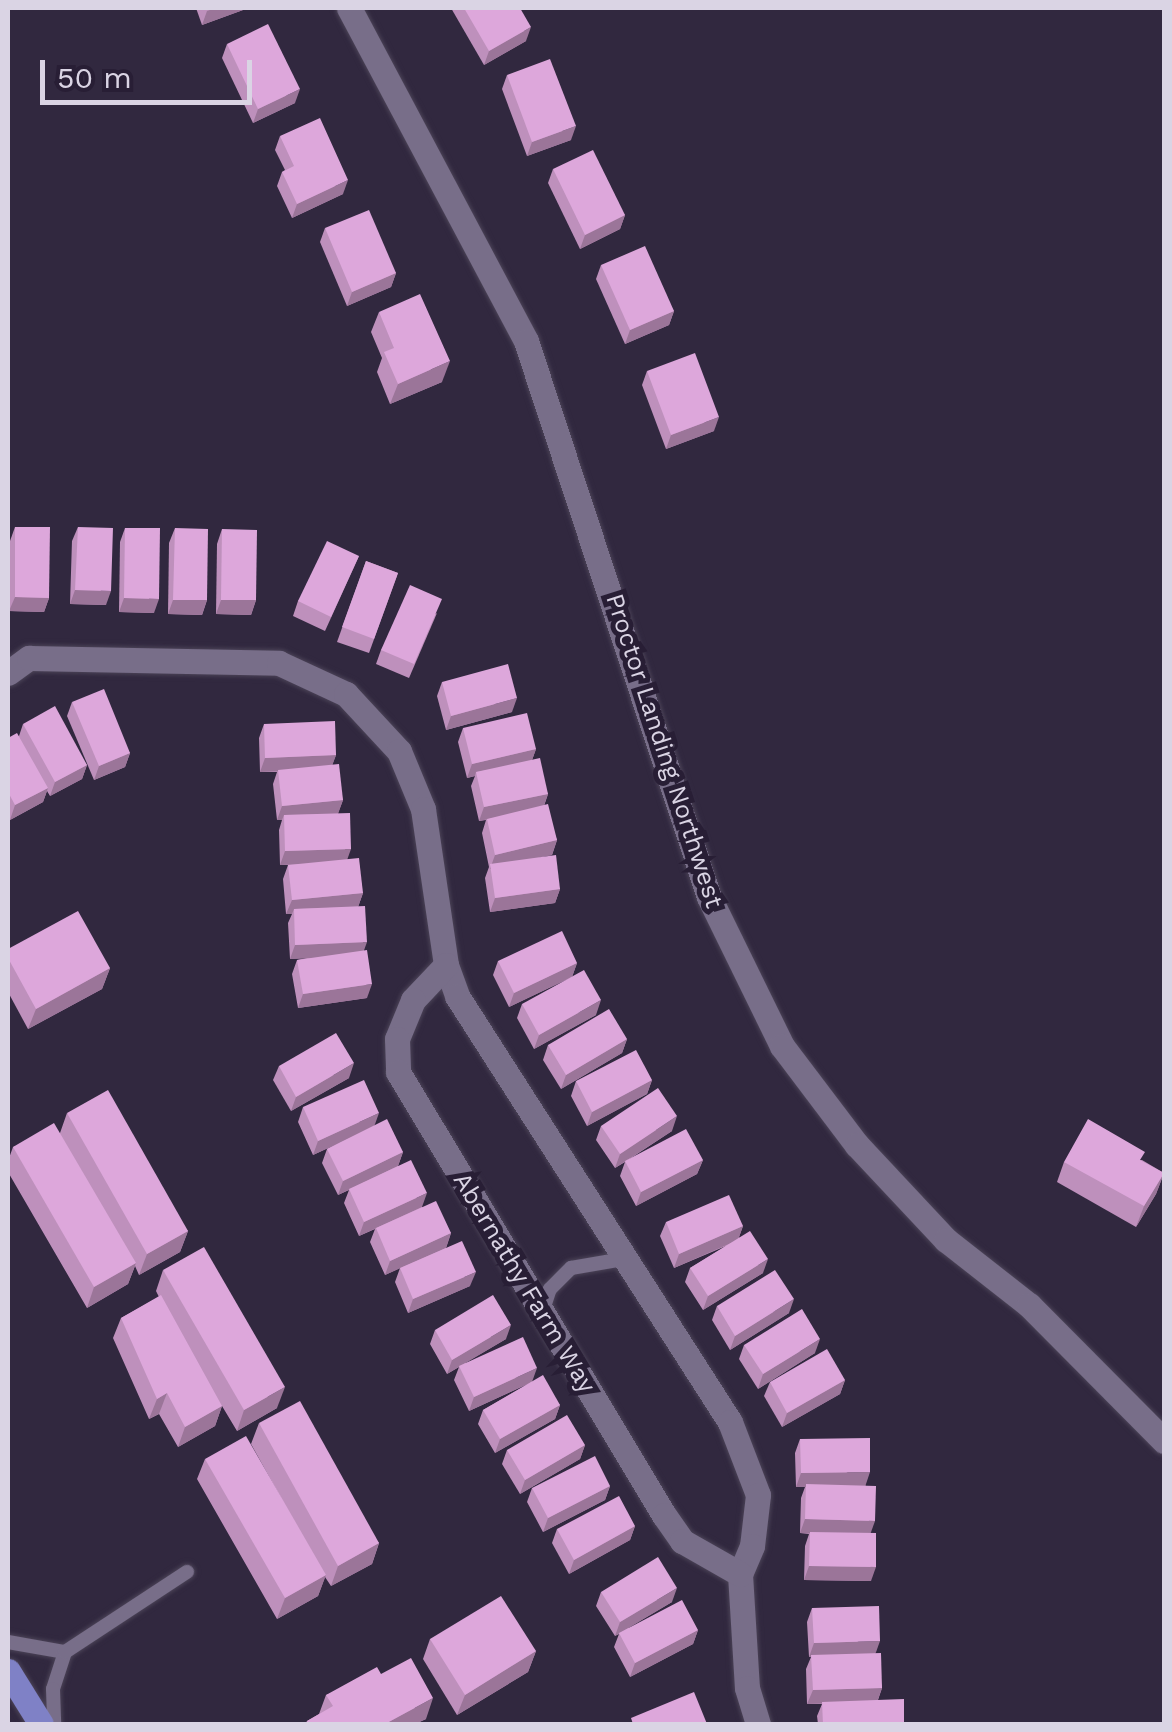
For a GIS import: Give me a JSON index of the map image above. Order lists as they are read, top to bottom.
{
  "streets": {
    "street": ["Proctor Landing Northwest", "Abernathy Farm Way"]
  },
  "scale_bar": "50 m"
}
